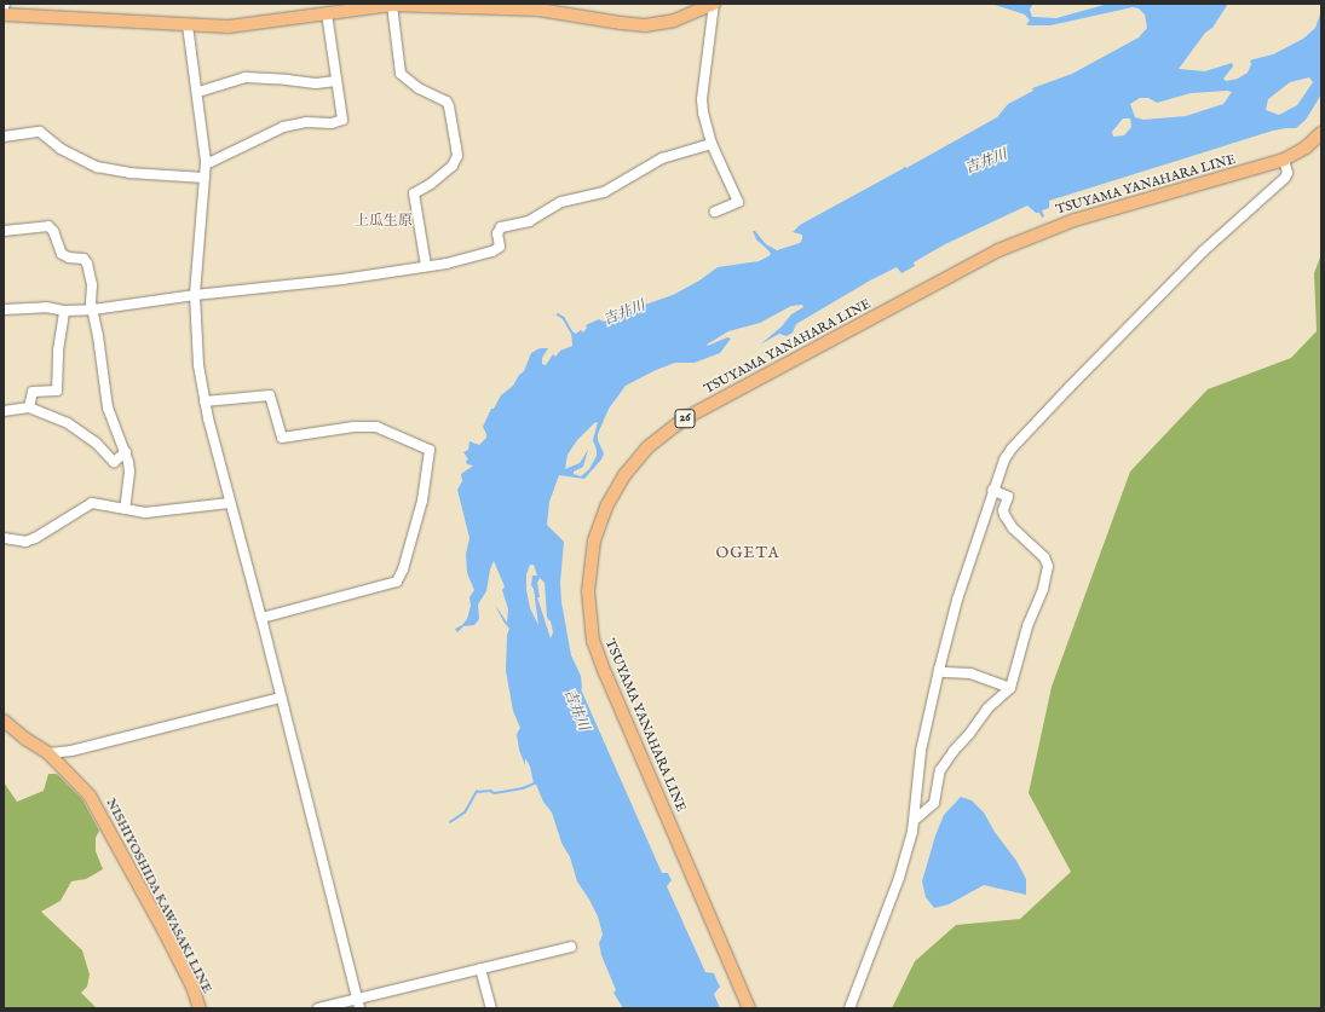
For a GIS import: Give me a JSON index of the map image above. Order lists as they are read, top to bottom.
{
  "streets": {
    "main road": ["TSUYAMA YANAHARA LINE", "26", "NISHIYOSHIDA KAWASAKI LINE"]
  },
  "districts": ["上瓜生原", "OGETA"],
  "water": ["吉井川"]
}
